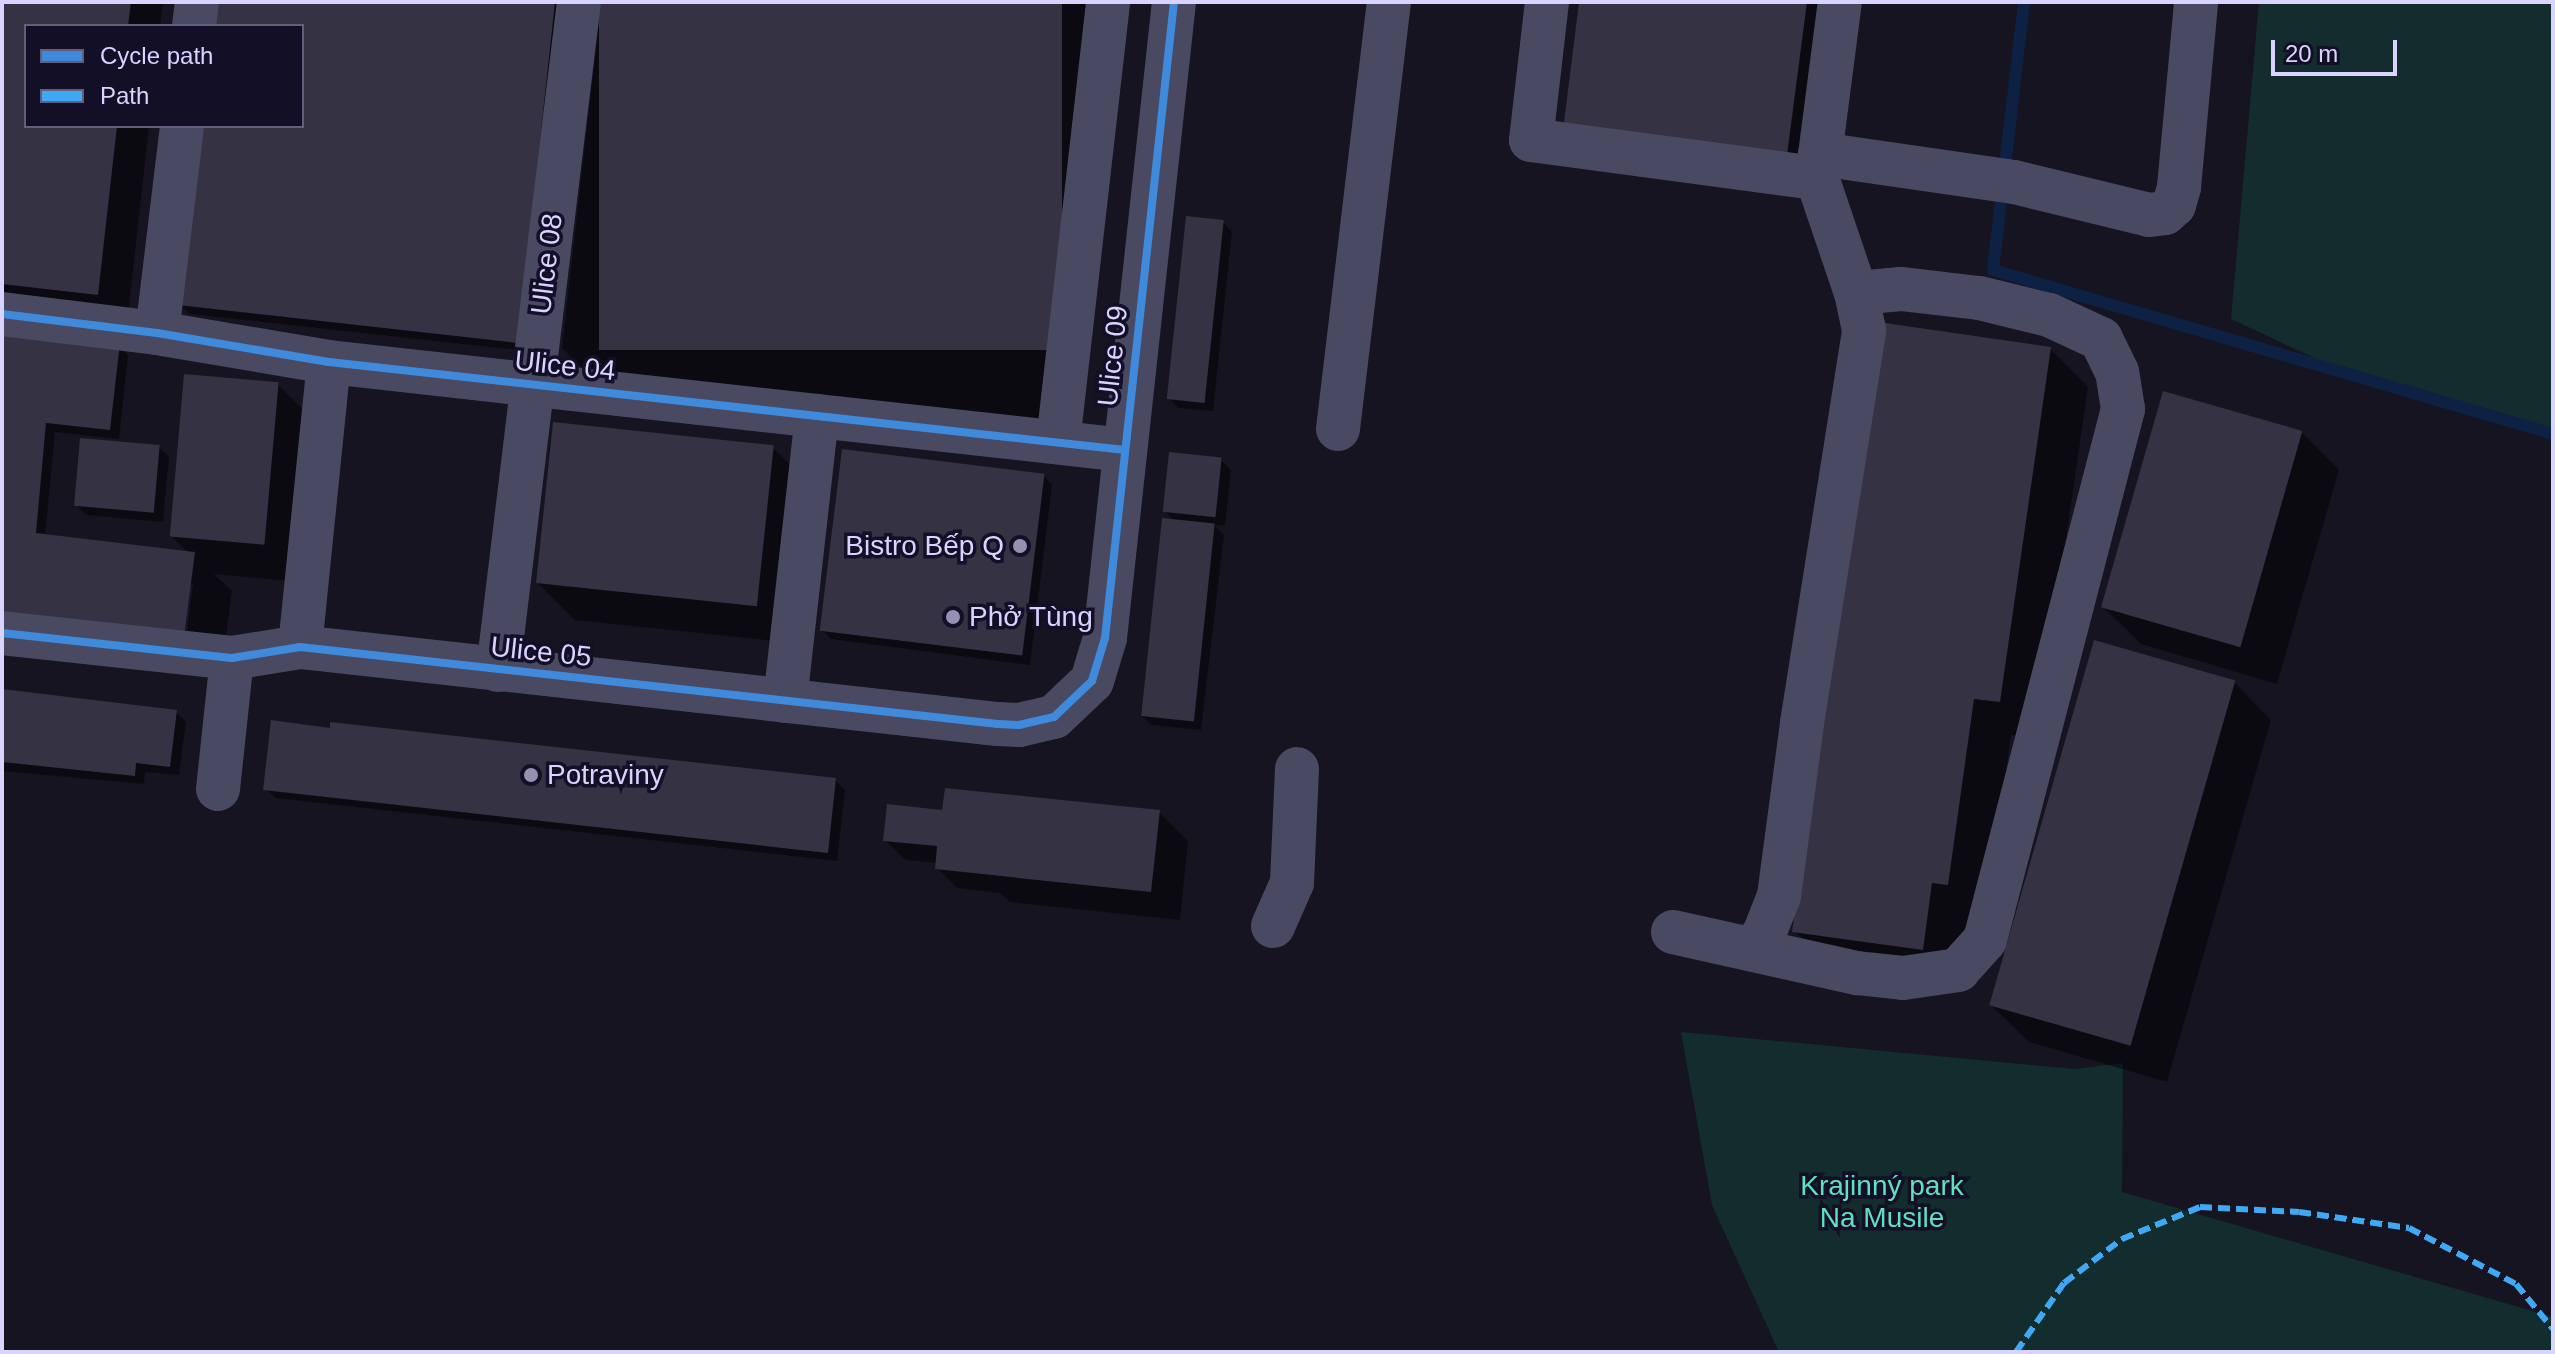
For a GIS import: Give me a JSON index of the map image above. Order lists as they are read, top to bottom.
{
  "streets": {
    "street": [
      "Ulice 08",
      "Ulice 09",
      "Ulice 04",
      "Ulice 05"
    ]
  },
  "crossings": [
    ["Ulice 08", "Ulice 04"],
    ["Ulice 08", "Ulice 05"],
    ["Ulice 09", "Ulice 04"],
    ["Ulice 09", "Ulice 05"]
  ],
  "parks": ["Krajinný park Na Musile"],
  "places": ["Bistro Bếp Q", "Phở Tùng", "Potraviny"],
  "legend": ["Cycle path", "Path"],
  "scale_bar": "20 m"
}
